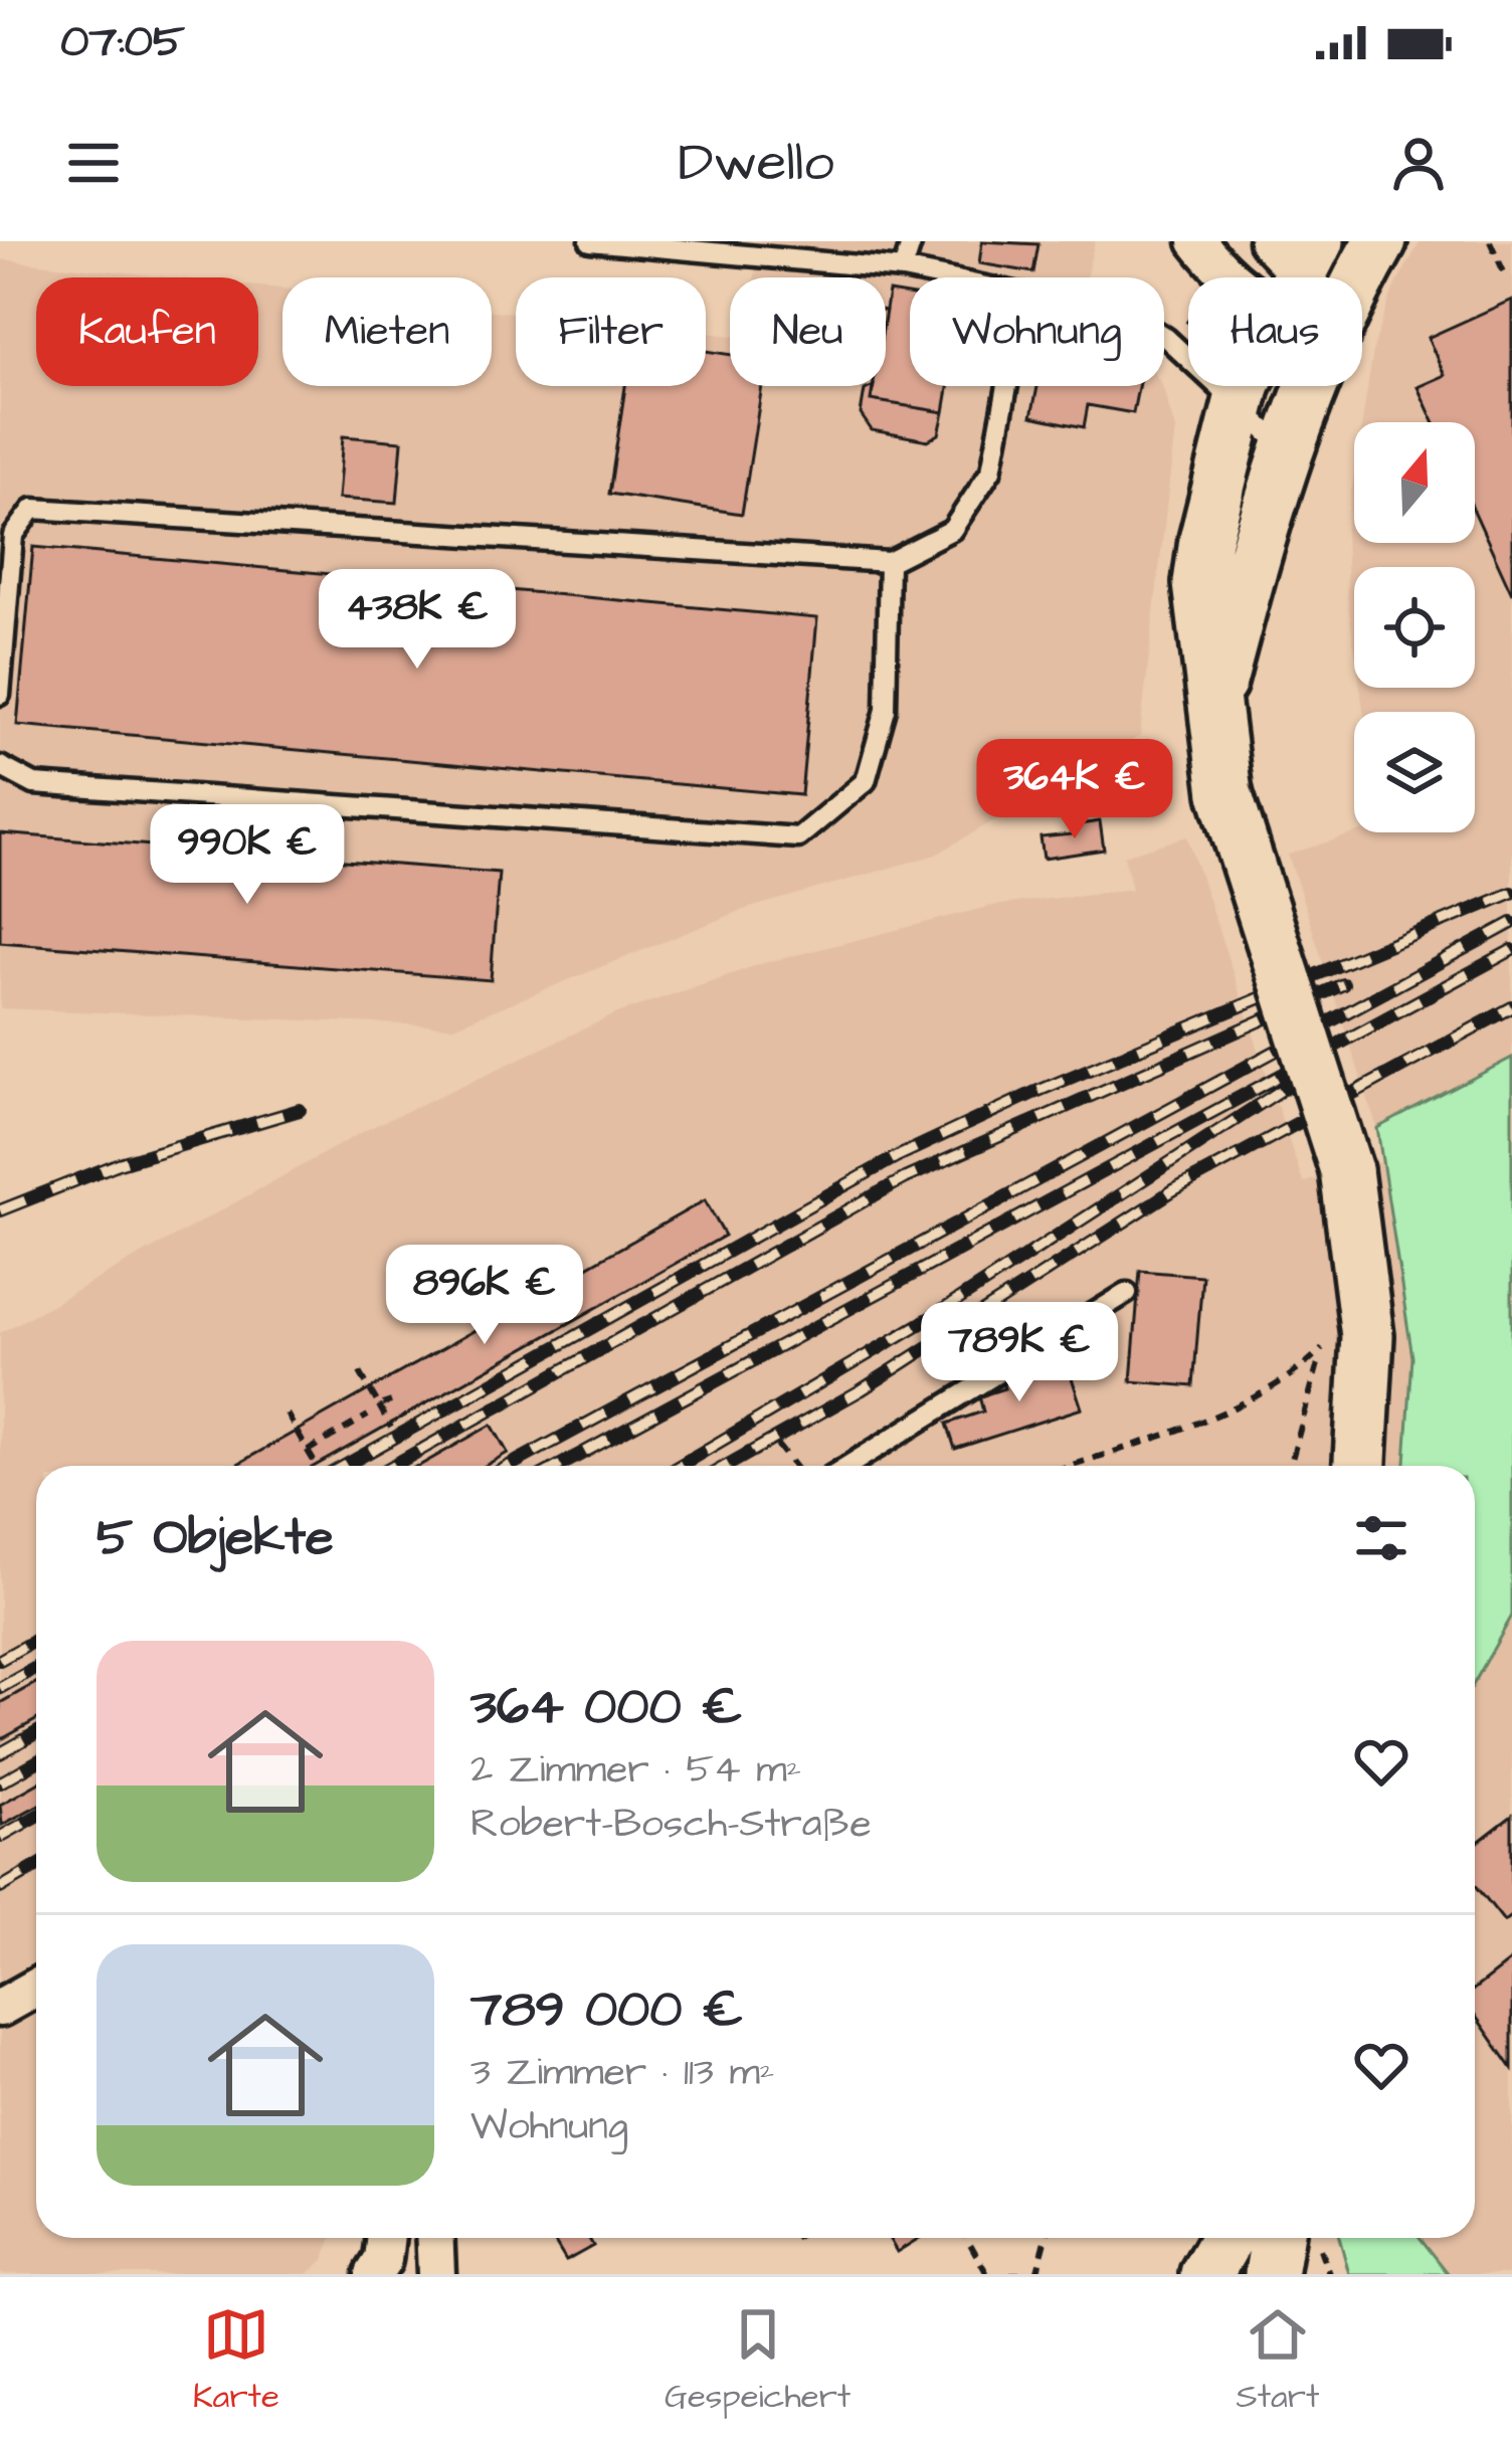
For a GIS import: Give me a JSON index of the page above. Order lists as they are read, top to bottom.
{
  "north": "top",
  "page": {
    "status": "07:05",
    "header": "Dwello",
    "chip": [
      "Kaufen",
      "Mieten",
      "Filter",
      "Neu",
      "Wohnung",
      "Haus"
    ],
    "price": [
      "438K €",
      "364K €",
      "990K €",
      "896K €",
      "789K €"
    ],
    "heading": "5 Objekte",
    "list": [
      {
        "name": "364 000 €",
        "note": "2 Zimmer · 54 m² · Robert-Bosch-Straße"
      },
      {
        "name": "789 000 €",
        "note": "3 Zimmer · 113 m² · Wohnung"
      }
    ],
    "tabs": ["Karte", "Gespeichert", "Start"]
  }
}
